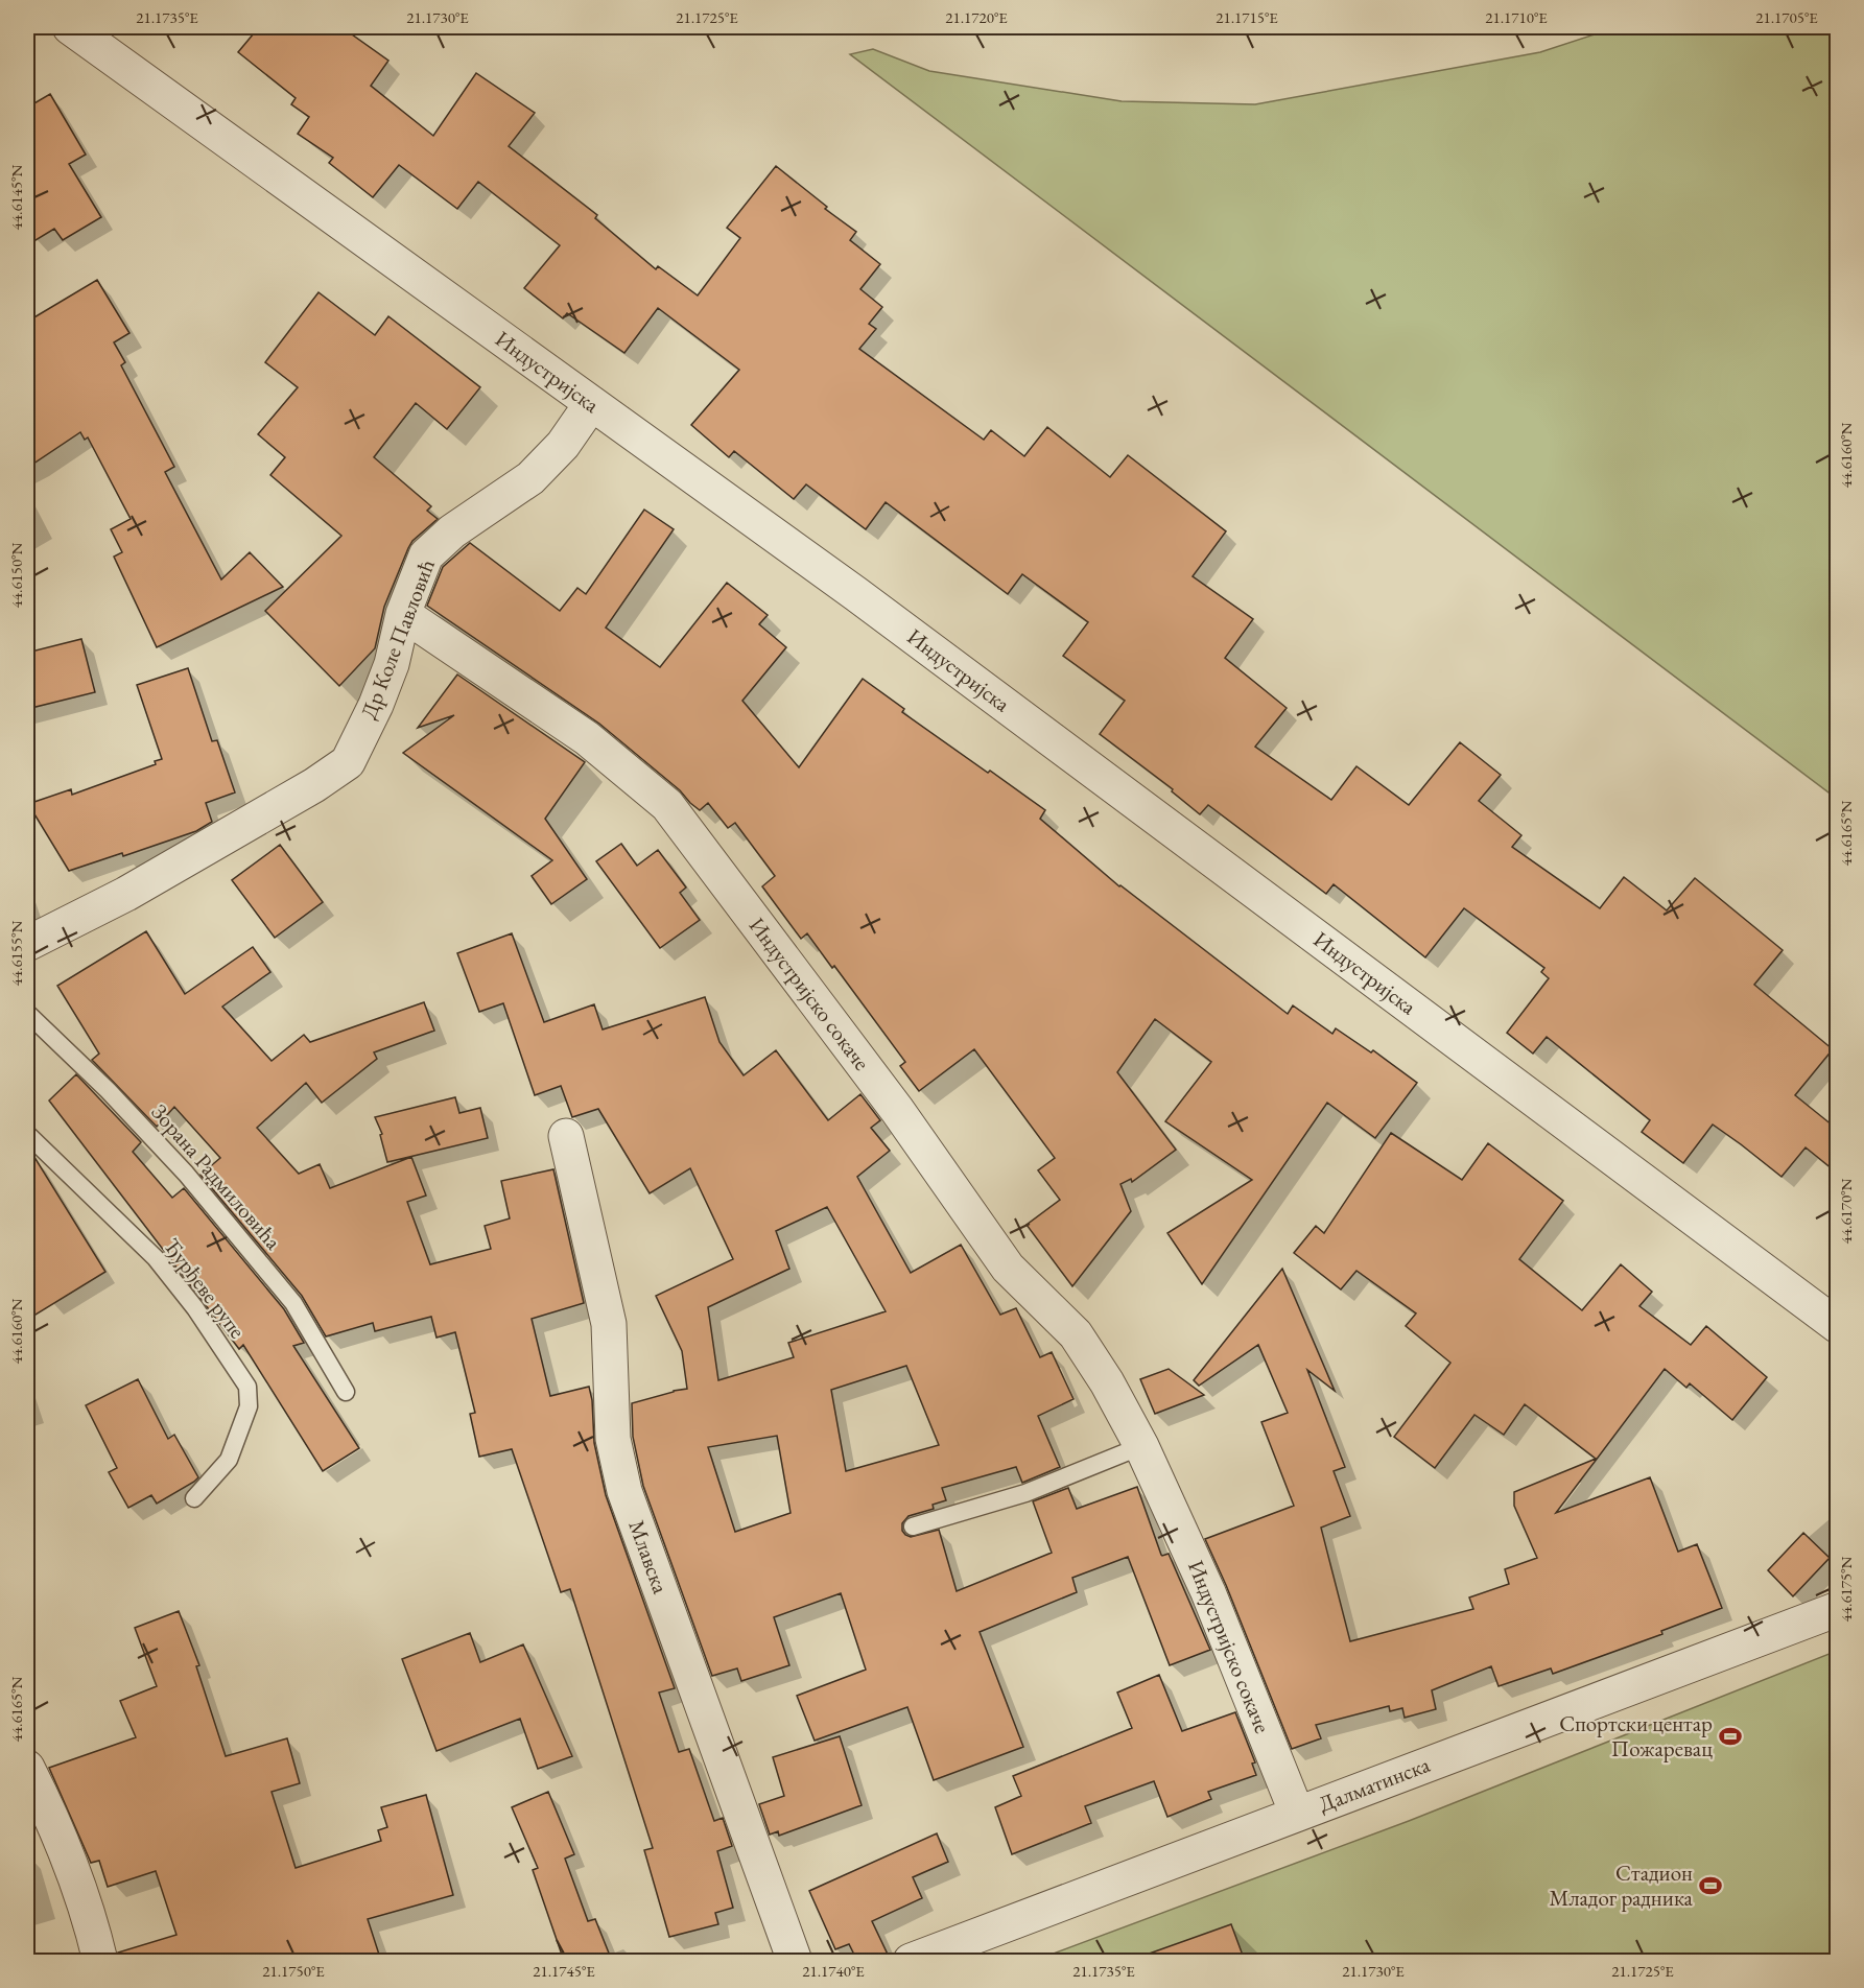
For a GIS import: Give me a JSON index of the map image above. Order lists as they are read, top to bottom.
{
  "streets": {
    "street": [
      "Индустријска",
      "Др Коле Павловић",
      "Индустријско сокаче",
      "Млавска",
      "Далматинска"
    ],
    "lane": ["Зорана Радмиловића", "Ђурђеве рупе"]
  },
  "crossings": [
    ["Индустријска", "Др Коле Павловић"],
    ["Др Коле Павловић", "Индустријско сокаче"],
    ["Индустријско сокаче", "Далматинска"]
  ],
  "places": {
    "sports": ["Спортски центар Пожаревац", "Стадион Младог радника"]
  },
  "coordinates": [
    "21.1735°E",
    "21.1730°E",
    "21.1725°E",
    "21.1720°E",
    "21.1715°E",
    "21.1710°E",
    "21.1705°E",
    "44.6145°N",
    "44.6160°N",
    "44.6150°N",
    "44.6165°N",
    "44.6155°N",
    "44.6170°N",
    "44.6175°N",
    "21.1750°E",
    "21.1745°E",
    "21.1740°E"
  ]
}
